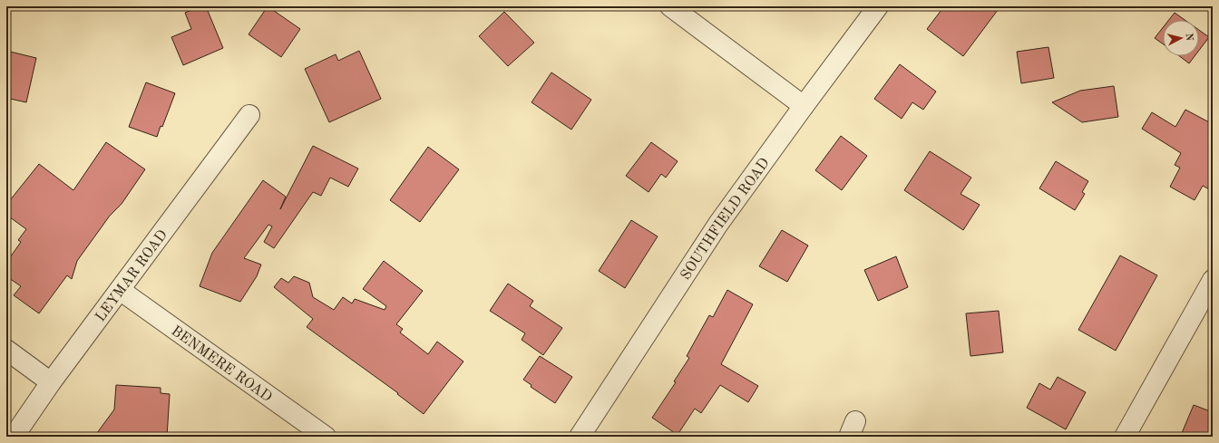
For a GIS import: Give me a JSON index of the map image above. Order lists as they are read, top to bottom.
{
  "streets": {
    "street": ["SOUTHFIELD ROAD", "LEYMAR ROAD", "BENMERE ROAD"]
  },
  "crossings": [
    ["LEYMAR ROAD", "BENMERE ROAD"]
  ],
  "north": "right"
}
